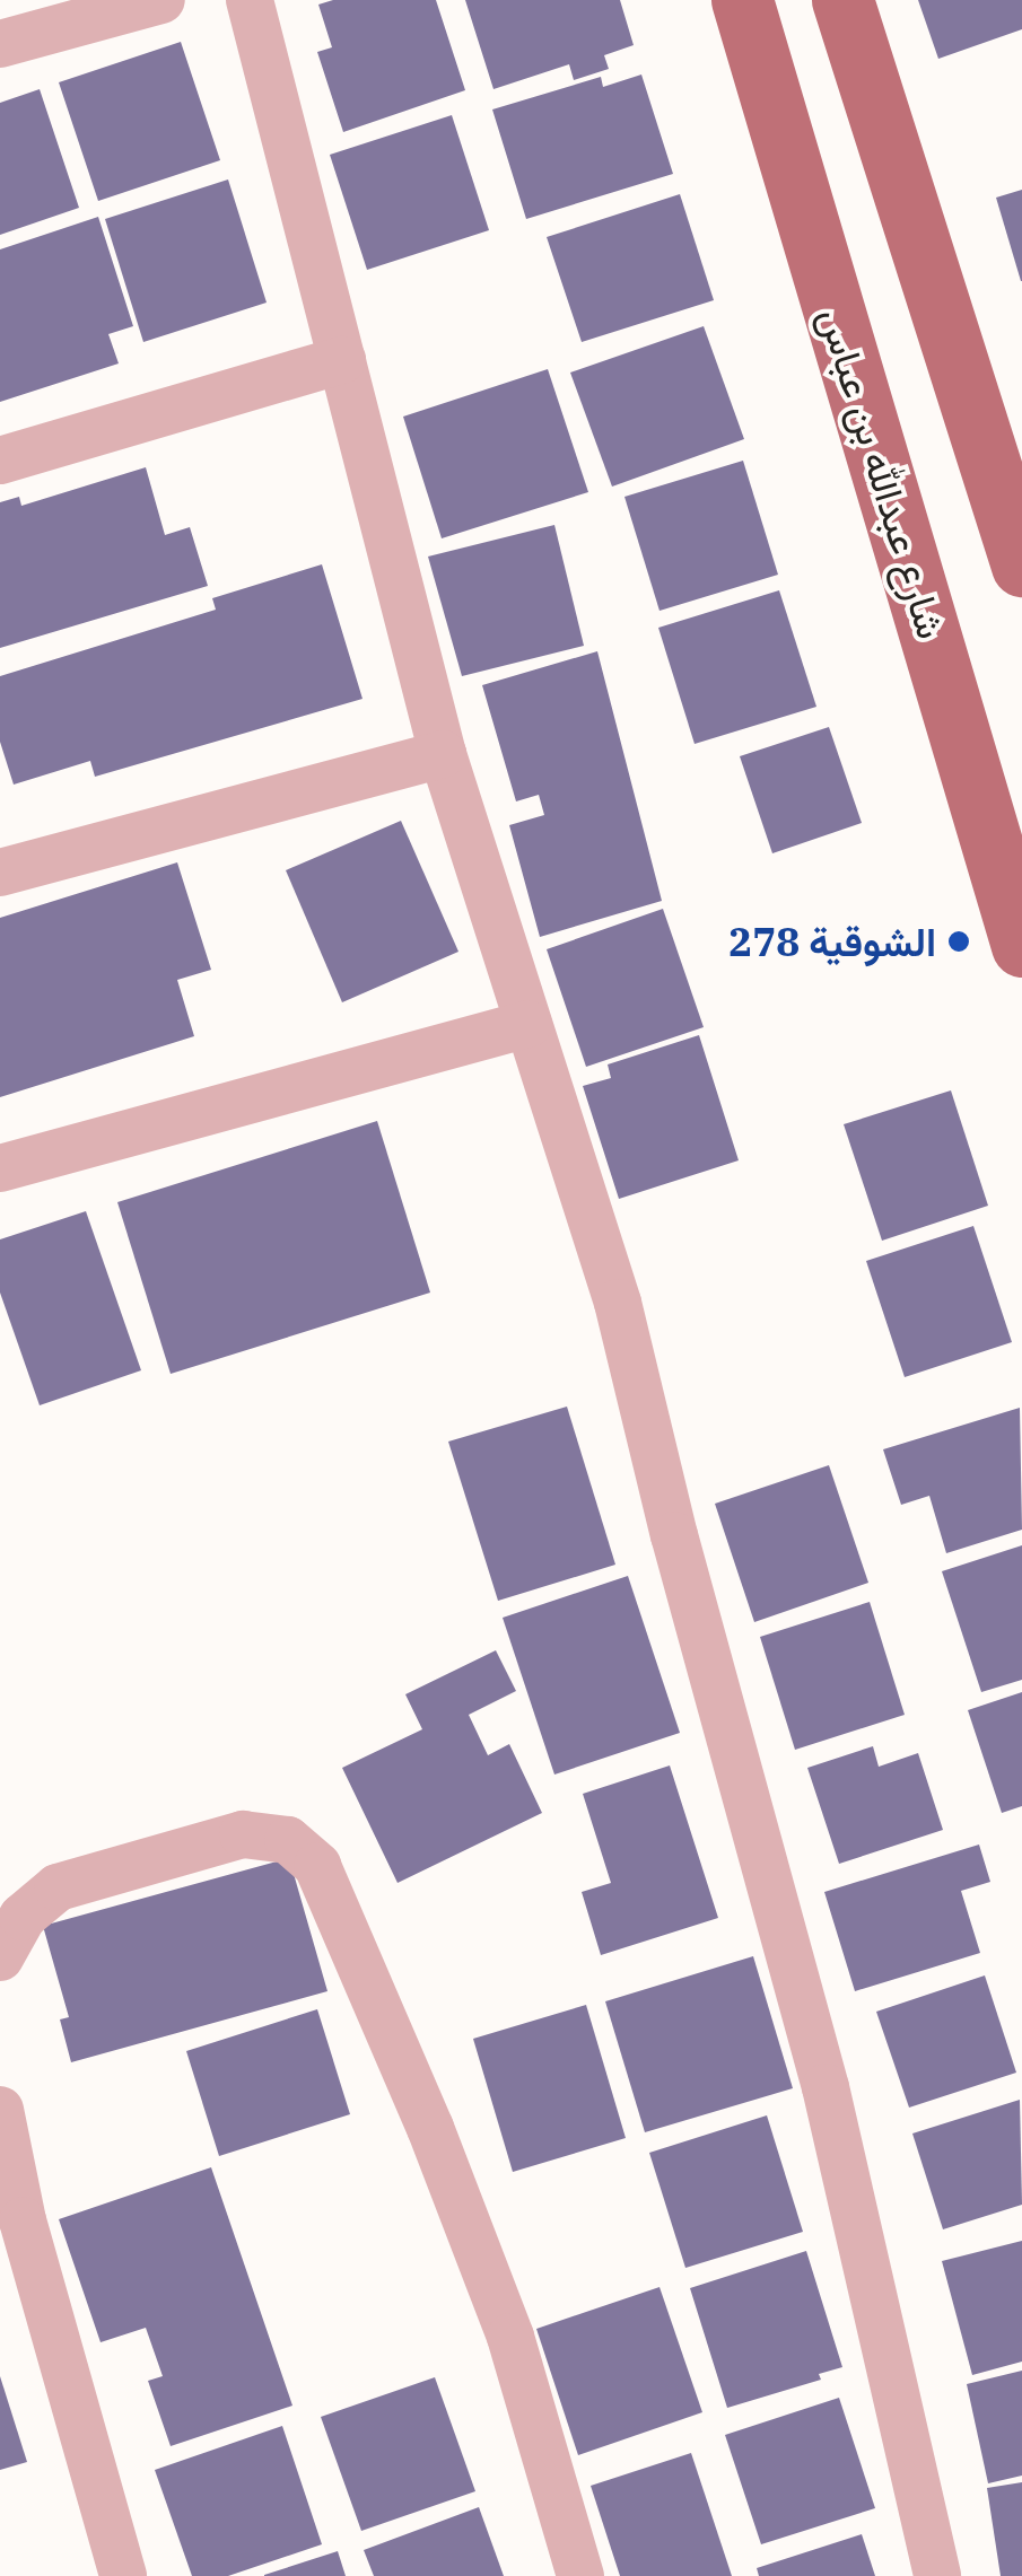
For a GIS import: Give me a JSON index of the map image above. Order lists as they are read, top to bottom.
{
  "streets": {
    "main road": ["شارع عبدالله بن عباس"]
  },
  "places": ["الشوقية 278"]
}
